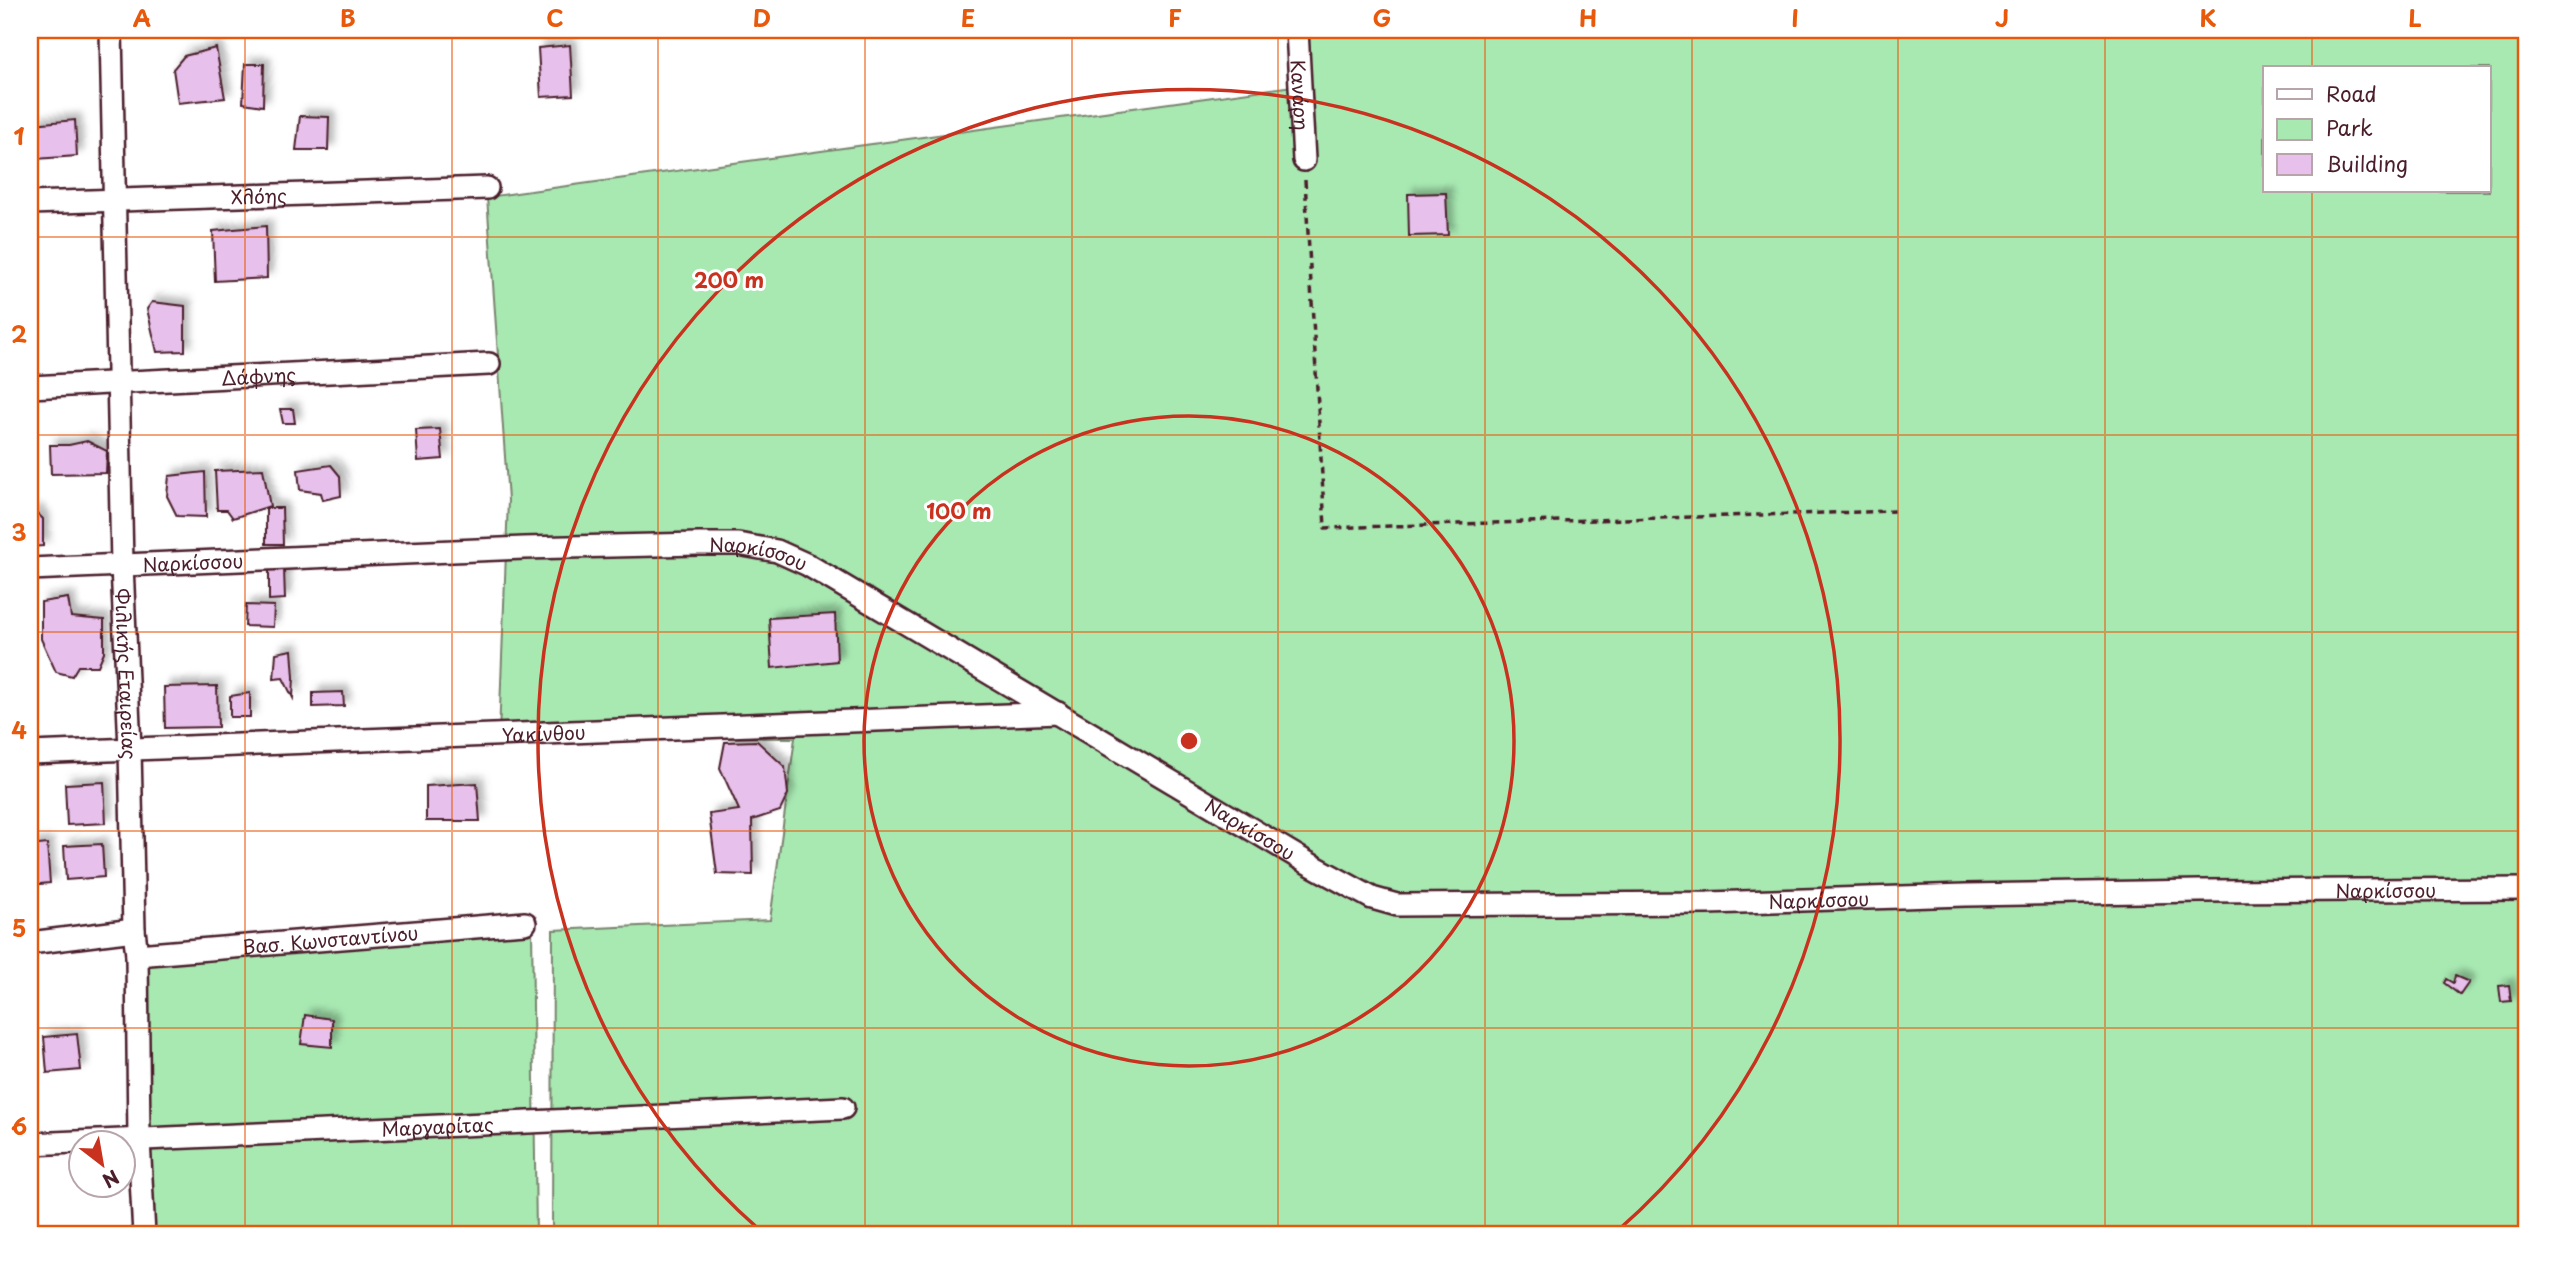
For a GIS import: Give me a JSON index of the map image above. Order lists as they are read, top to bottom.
{
  "streets": {
    "street": [
      "Κανάρη",
      "Χλόης",
      "Δάφνης",
      "Ναρκίσσου",
      "Φιλικής Εταιρείας",
      "Υακίνθου",
      "Βασ. Κωνσταντίνου",
      "Μαργαρίτας"
    ]
  },
  "crossings": [
    ["Χλόης", "Φιλικής Εταιρείας"],
    ["Δάφνης", "Φιλικής Εταιρείας"],
    ["Ναρκίσσου", "Φιλικής Εταιρείας"],
    ["Ναρκίσσου", "Υακίνθου"],
    ["Φιλικής Εταιρείας", "Υακίνθου"],
    ["Φιλικής Εταιρείας", "Βασ. Κωνσταντίνου"],
    ["Φιλικής Εταιρείας", "Μαργαρίτας"]
  ],
  "legend": ["Road", "Park", "Building"],
  "north": "bottom right",
  "grid": {
    "columns": [
      "A",
      "B",
      "C",
      "D",
      "E",
      "F",
      "G",
      "H",
      "I",
      "J",
      "K",
      "L"
    ],
    "rows": [
      "1",
      "2",
      "3",
      "4",
      "5",
      "6"
    ]
  },
  "rings": ["200 m", "100 m"]
}
